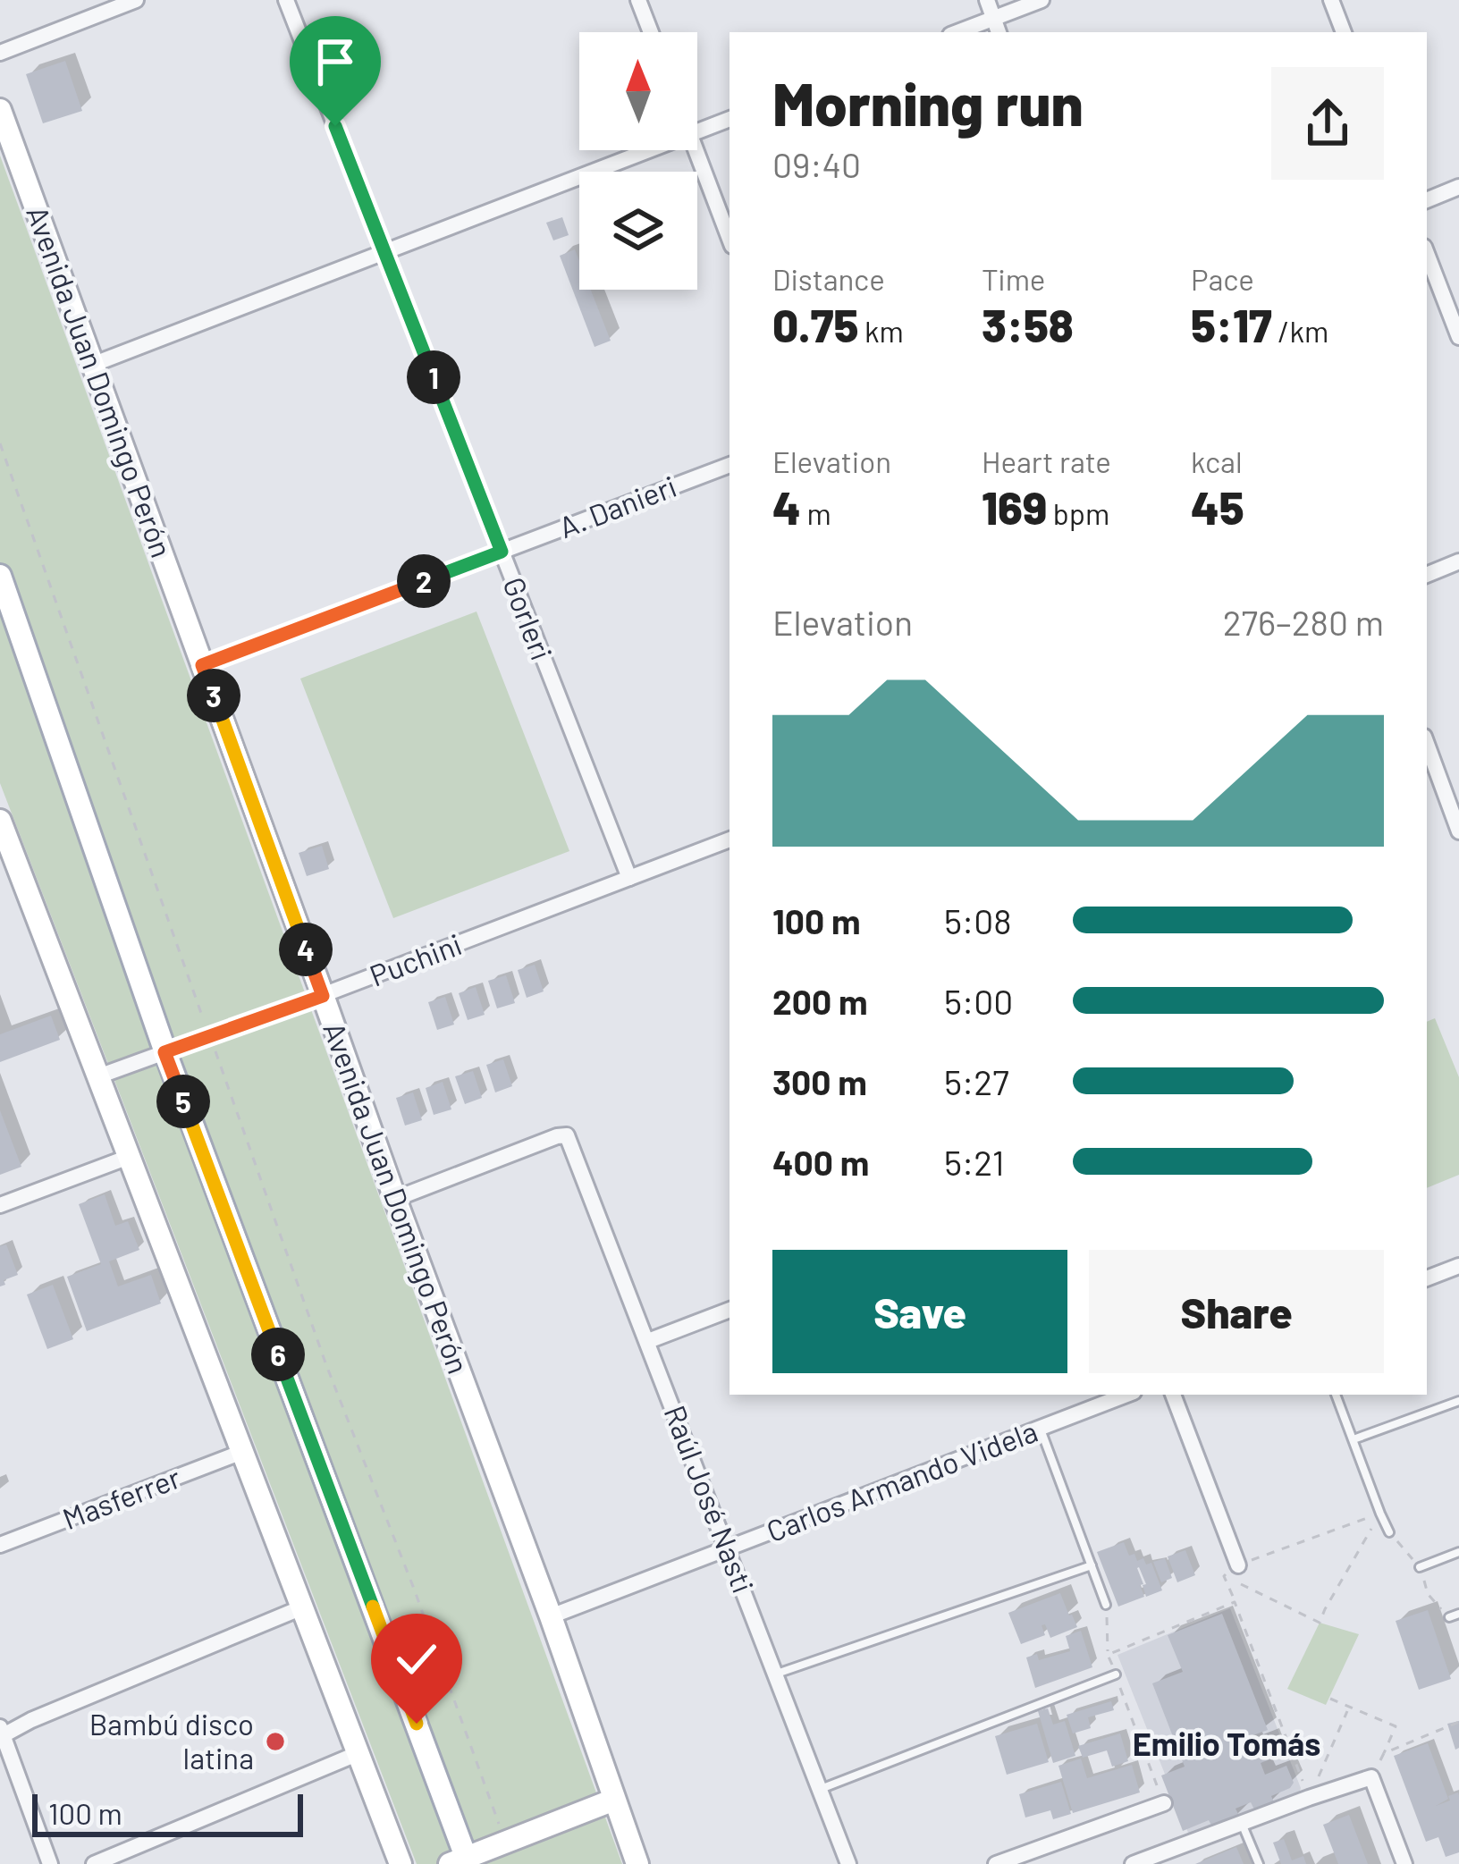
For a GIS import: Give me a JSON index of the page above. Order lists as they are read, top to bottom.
{
  "streets": {
    "main road": ["Avenida Juan Domingo Perón"],
    "street": [
      "A. Danieri",
      "Gorleri",
      "Puchini",
      "Carlos Armando Videla",
      "Masferrer",
      "Raúl José Nasti"
    ]
  },
  "crossings": [
    ["Avenida Juan Domingo Perón", "A. Danieri"],
    ["Avenida Juan Domingo Perón", "Puchini"],
    ["Avenida Juan Domingo Perón", "Carlos Armando Videla"],
    ["Avenida Juan Domingo Perón", "Raúl José Nasti"],
    ["A. Danieri", "Gorleri"],
    ["Gorleri", "Puchini"],
    ["Carlos Armando Videla", "Raúl José Nasti"]
  ],
  "districts": ["Emilio Tomás"],
  "places": ["Bambú disco latina"],
  "scale_bar": "100 m",
  "north": "top",
  "page": {
    "heading": ["Morning run", "09:40"],
    "stats": [
      ["Distance", "0.75 km"],
      ["Time", "3:58"],
      ["Pace", "5:17 /km"],
      ["Elevation", "4 m"],
      ["Heart rate", "169 bpm"],
      ["kcal", "45"]
    ],
    "pins": [
      "1",
      "2",
      "3",
      "4",
      "5",
      "6"
    ],
    "chart": ["Elevation", "276–280 m"],
    "list": [
      {
        "name": "100 m",
        "note": "5:08"
      },
      {
        "name": "200 m",
        "note": "5:00"
      },
      {
        "name": "300 m",
        "note": "5:27"
      },
      {
        "name": "400 m",
        "note": "5:21"
      }
    ],
    "buttons": ["Save", "Share"],
    "scale": "100 m"
  }
}
